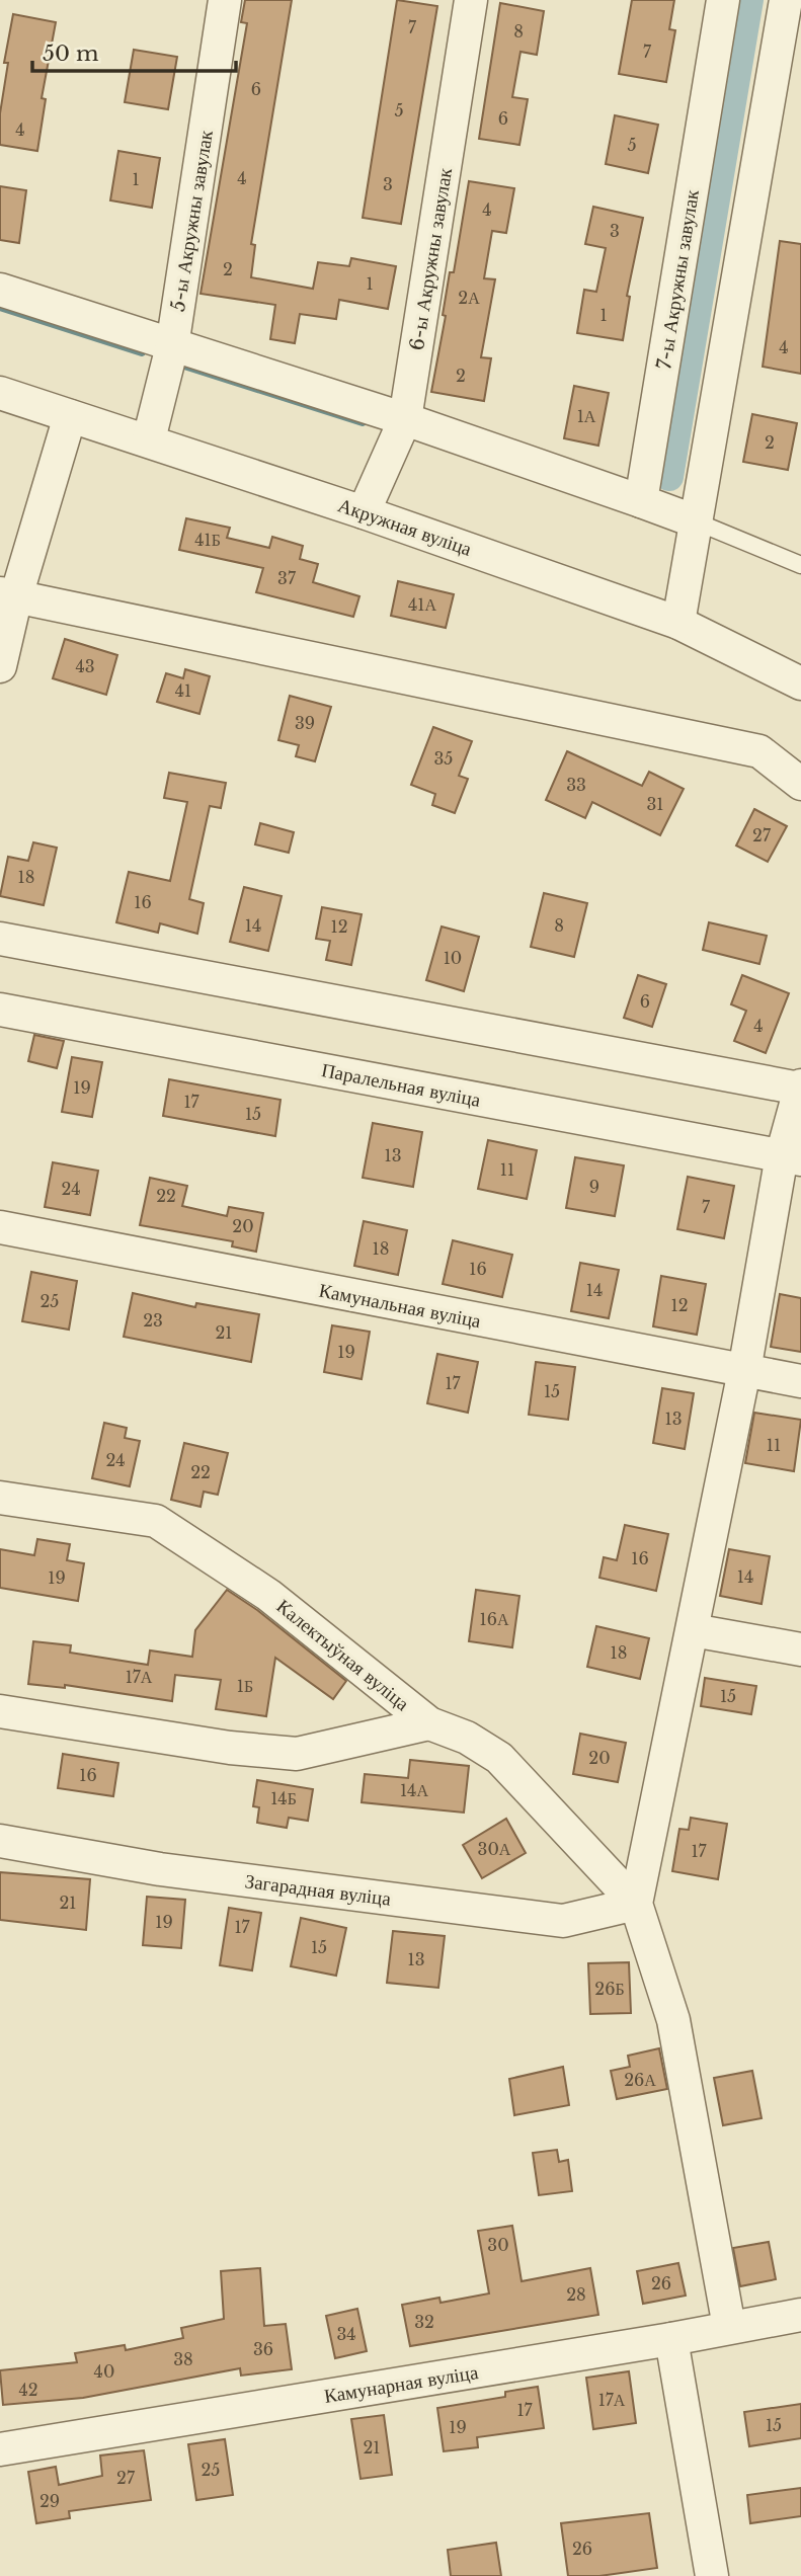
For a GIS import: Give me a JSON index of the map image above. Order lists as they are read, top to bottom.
{
  "streets": {
    "street": [
      "5-ы Акружны завулак",
      "6-ы Акружны завулак",
      "7-ы Акружны завулак",
      "Акружная вуліца",
      "Паралельная вуліца",
      "Камунальная вуліца",
      "Калектыўная вуліца",
      "Загарадная вуліца",
      "Камунарная вуліца"
    ]
  },
  "crossings": [
    ["5-ы Акружны завулак", "Акружная вуліца"],
    ["6-ы Акружны завулак", "Акружная вуліца"],
    ["Калектыўная вуліца", "Загарадная вуліца"]
  ],
  "house_numbers": [
    "7",
    "8",
    "7",
    "6",
    "5",
    "6",
    "4",
    "5",
    "4",
    "1",
    "3",
    "4",
    "3",
    "2",
    "1",
    "2А",
    "1",
    "4",
    "2",
    "1А",
    "2",
    "41Б",
    "37",
    "41А",
    "43",
    "41",
    "39",
    "35",
    "33",
    "31",
    "27",
    "18",
    "16",
    "14",
    "8",
    "12",
    "10",
    "6",
    "4",
    "19",
    "17",
    "15",
    "13",
    "11",
    "9",
    "24",
    "22",
    "7",
    "20",
    "18",
    "16",
    "14",
    "25",
    "12",
    "23",
    "21",
    "19",
    "17",
    "15",
    "13",
    "11",
    "24",
    "22",
    "16",
    "14",
    "19",
    "16А",
    "18",
    "17А",
    "1Б",
    "15",
    "20",
    "16",
    "14А",
    "14Б",
    "30А",
    "17",
    "21",
    "19",
    "17",
    "15",
    "13",
    "26Б",
    "26А",
    "30",
    "26",
    "28",
    "32",
    "34",
    "36",
    "38",
    "40",
    "42",
    "17А",
    "17",
    "15",
    "19",
    "21",
    "25",
    "27",
    "29",
    "26"
  ],
  "scale_bar": "50 m"
}
